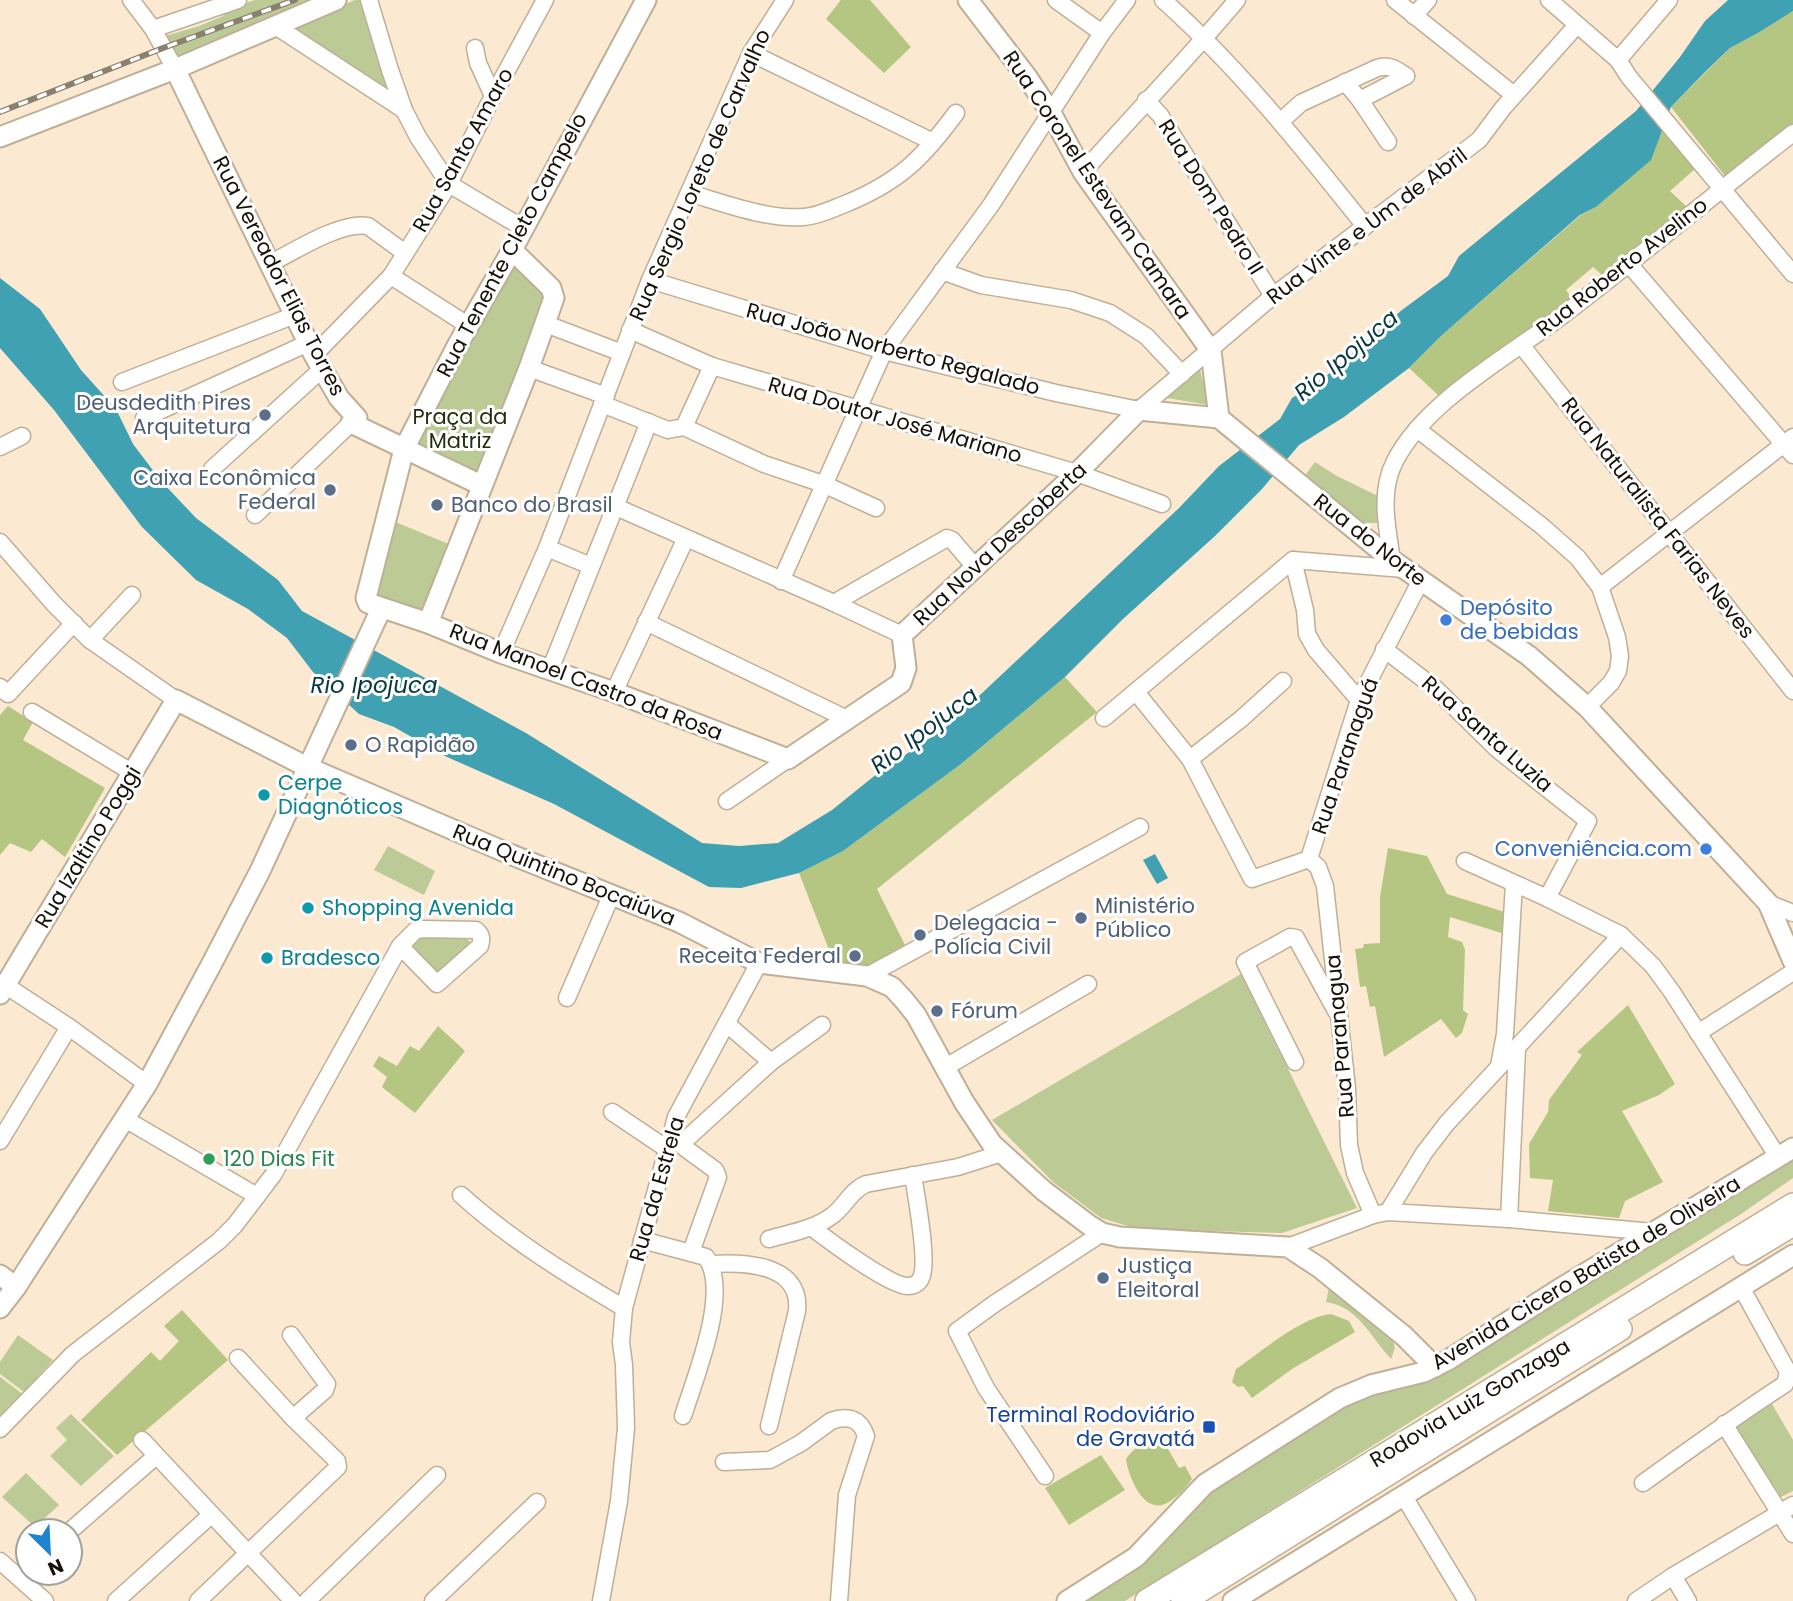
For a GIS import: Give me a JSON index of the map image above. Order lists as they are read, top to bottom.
{
  "streets": {
    "highway": ["Rodovia Luiz Gonzaga"],
    "main road": [
      "Rua Coronel Estevam Camara",
      "Rua Tenente Cleto Campelo",
      "Rua Vereador Elias Torres",
      "Rua do Norte",
      "Rua Nova Descoberta",
      "Rua Manoel Castro da Rosa",
      "Rua Izaltino Poggi",
      "Rua Quintino Bocaiúva",
      "Avenida Cicero Batista de Oliveira"
    ],
    "street": [
      "Rua Santo Amaro",
      "Rua Sergio Loreto de Carvalho",
      "Rua Dom Pedro II",
      "Rua Vinte e Um de Abril",
      "Rua Roberto Avelino",
      "Rua João Norberto Regalado",
      "Rua Doutor José Mariano",
      "Rua Naturalista Farias Neves",
      "Rua Santa Luzia",
      "Rua Paranaguá",
      "Rua Paranagua",
      "Rua da Estrela"
    ]
  },
  "crossings": [
    ["Rua Santo Amaro", "Rua Vereador Elias Torres"],
    ["Rua Sergio Loreto de Carvalho", "Rua João Norberto Regalado"],
    ["Rua Sergio Loreto de Carvalho", "Rua Doutor José Mariano"],
    ["Rua Sergio Loreto de Carvalho", "Rua Manoel Castro da Rosa"],
    ["Rua Coronel Estevam Camara", "Rua Vinte e Um de Abril"],
    ["Rua Coronel Estevam Camara", "Rua do Norte"],
    ["Rua Dom Pedro II", "Rua Vinte e Um de Abril"],
    ["Rua Vinte e Um de Abril", "Rua João Norberto Regalado"],
    ["Rua Vinte e Um de Abril", "Rua Nova Descoberta"],
    ["Rua Tenente Cleto Campelo", "Rua Vereador Elias Torres"],
    ["Rua Tenente Cleto Campelo", "Rua Manoel Castro da Rosa"],
    ["Rua Roberto Avelino", "Rua Naturalista Farias Neves"],
    ["Rua Roberto Avelino", "Rua do Norte"],
    ["Rua Roberto Avelino", "Rua Paranaguá"],
    ["Rua João Norberto Regalado", "Rua Nova Descoberta"],
    ["Rua Doutor José Mariano", "Rua Nova Descoberta"],
    ["Rua do Norte", "Rua Paranaguá"],
    ["Rua Nova Descoberta", "Rua Manoel Castro da Rosa"],
    ["Rua Santa Luzia", "Rua Paranaguá"],
    ["Rua Paranaguá", "Rua Paranagua"],
    ["Rua Izaltino Poggi", "Rua Quintino Bocaiúva"],
    ["Rua Quintino Bocaiúva", "Rua da Estrela"]
  ],
  "water": ["Rio Ipojuca"],
  "parks": ["Praça da Matriz"],
  "places": {
    "other": [
      "Deusdedith Pires Arquitetura",
      "Caixa Econômica Federal",
      "Banco do Brasil",
      "Depósito de bebidas",
      "O Rapidão",
      "Cerpe Diagnóticos",
      "Conveniência.com",
      "Shopping Avenida",
      "Ministério Público",
      "Delegacia - Polícia Civil",
      "Receita Federal",
      "Bradesco",
      "Fórum",
      "120 Dias Fit",
      "Justiça Eleitoral"
    ],
    "transit": ["Terminal Rodoviário de Gravatá"]
  },
  "north": "bottom right"
}
